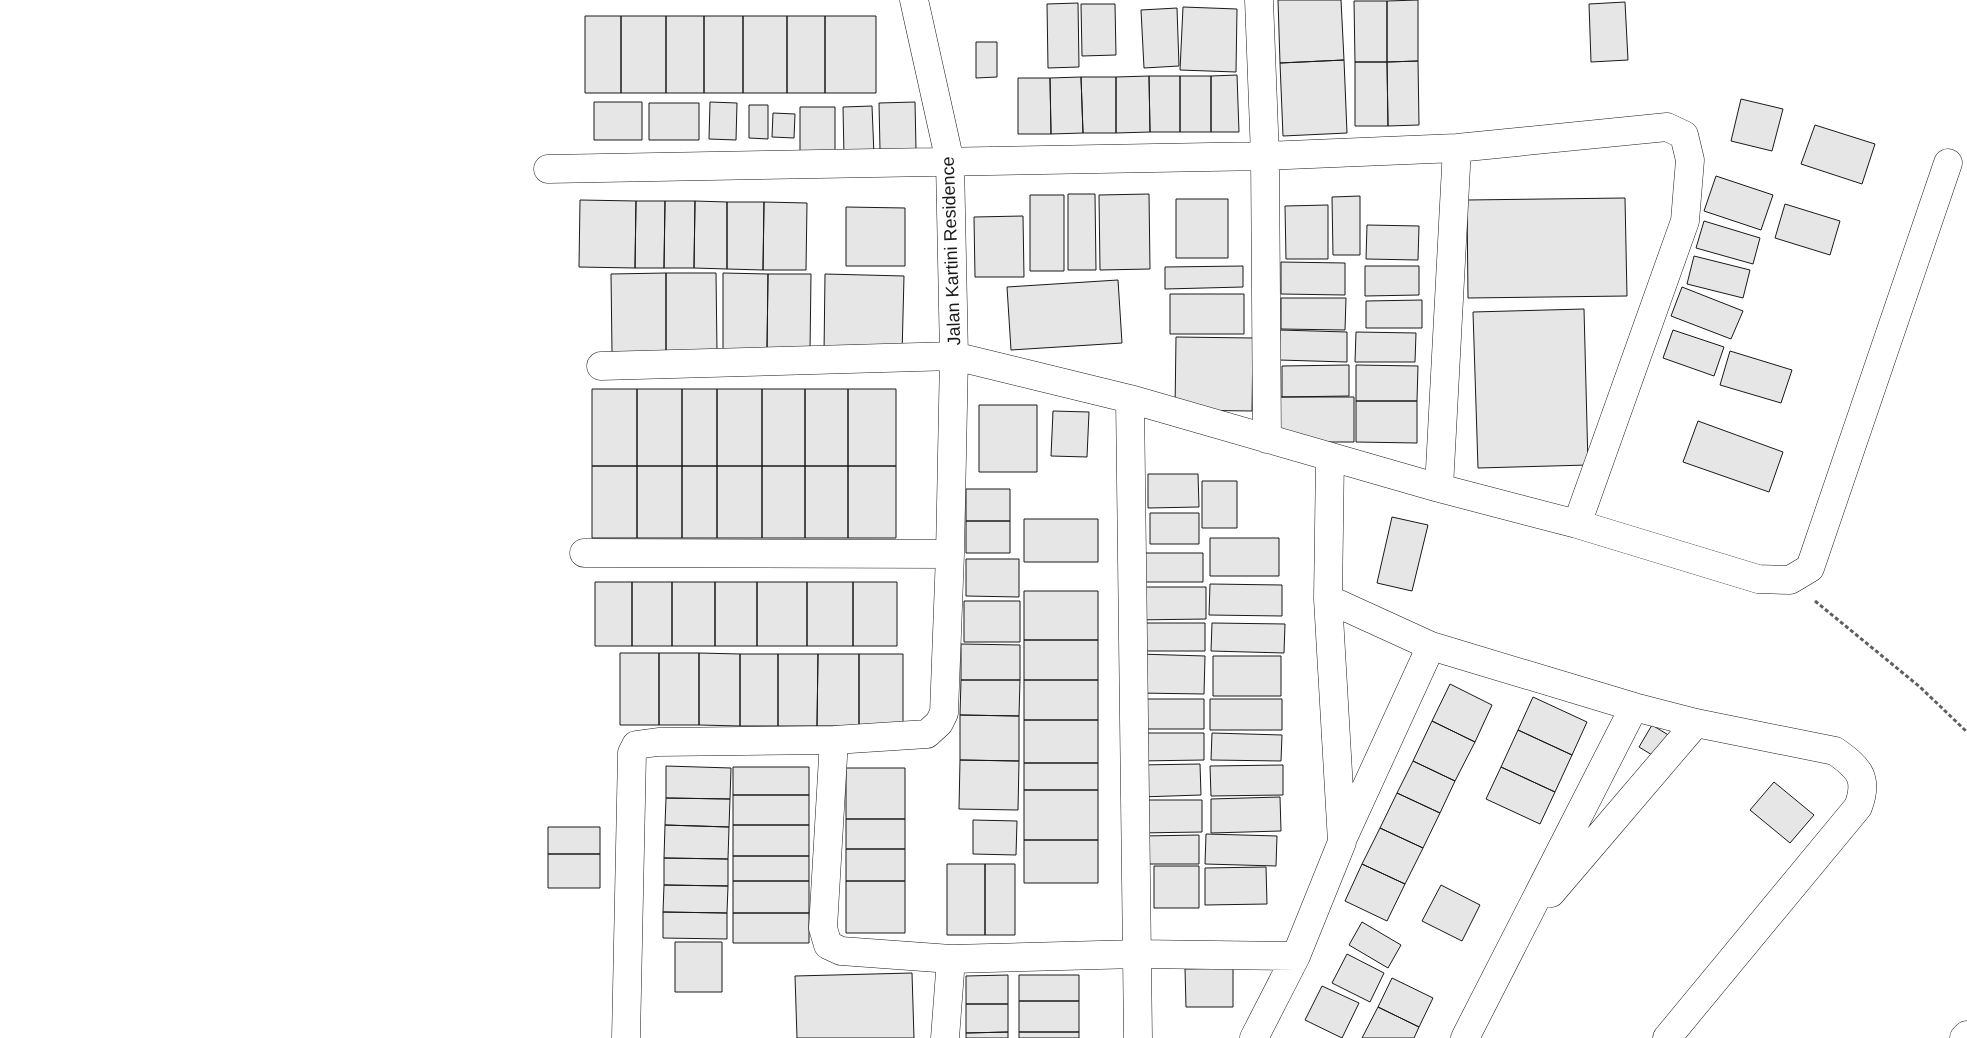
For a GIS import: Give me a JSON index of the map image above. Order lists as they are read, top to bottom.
{
  "streets": {
    "street": ["Jalan Kartini Residence"]
  }
}
